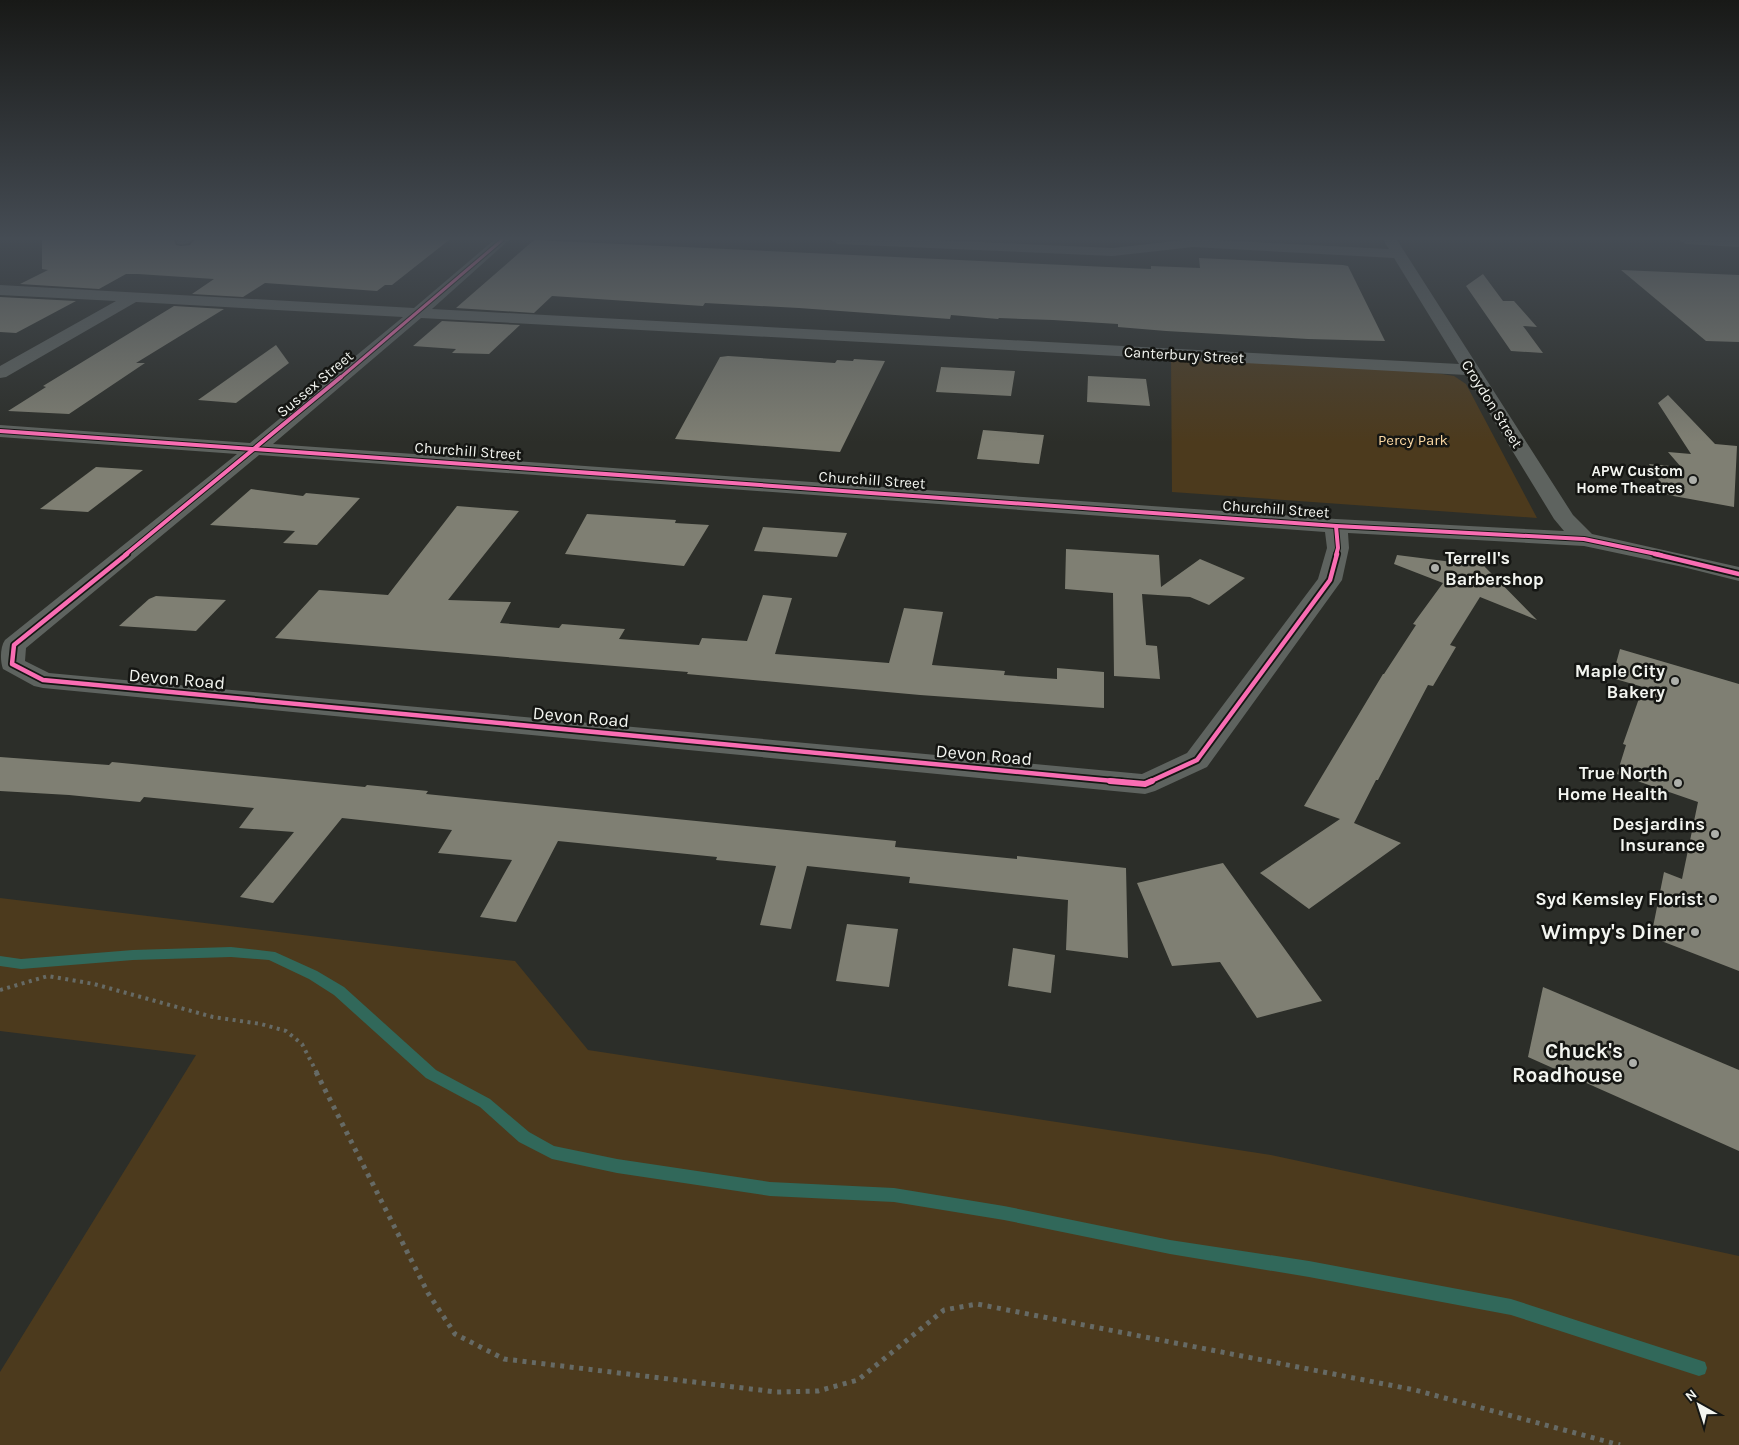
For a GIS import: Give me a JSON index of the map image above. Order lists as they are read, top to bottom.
{
  "streets": {
    "street": [
      "Canterbury Street",
      "Sussex Street",
      "Croydon Street",
      "Churchill Street",
      "Devon Road"
    ]
  },
  "crossings": [
    ["Canterbury Street", "Sussex Street"],
    ["Canterbury Street", "Croydon Street"],
    ["Sussex Street", "Churchill Street"],
    ["Sussex Street", "Devon Road"],
    ["Croydon Street", "Churchill Street"],
    ["Churchill Street", "Devon Road"]
  ],
  "parks": ["Percy Park"],
  "places": [
    "APW Custom Home Theatres",
    "Terrell's Barbershop",
    "Maple City Bakery",
    "True North Home Health",
    "Desjardins Insurance",
    "Syd Kemsley Florist",
    "Wimpy's Diner",
    "Chuck's Roadhouse"
  ],
  "north": "top left"
}
